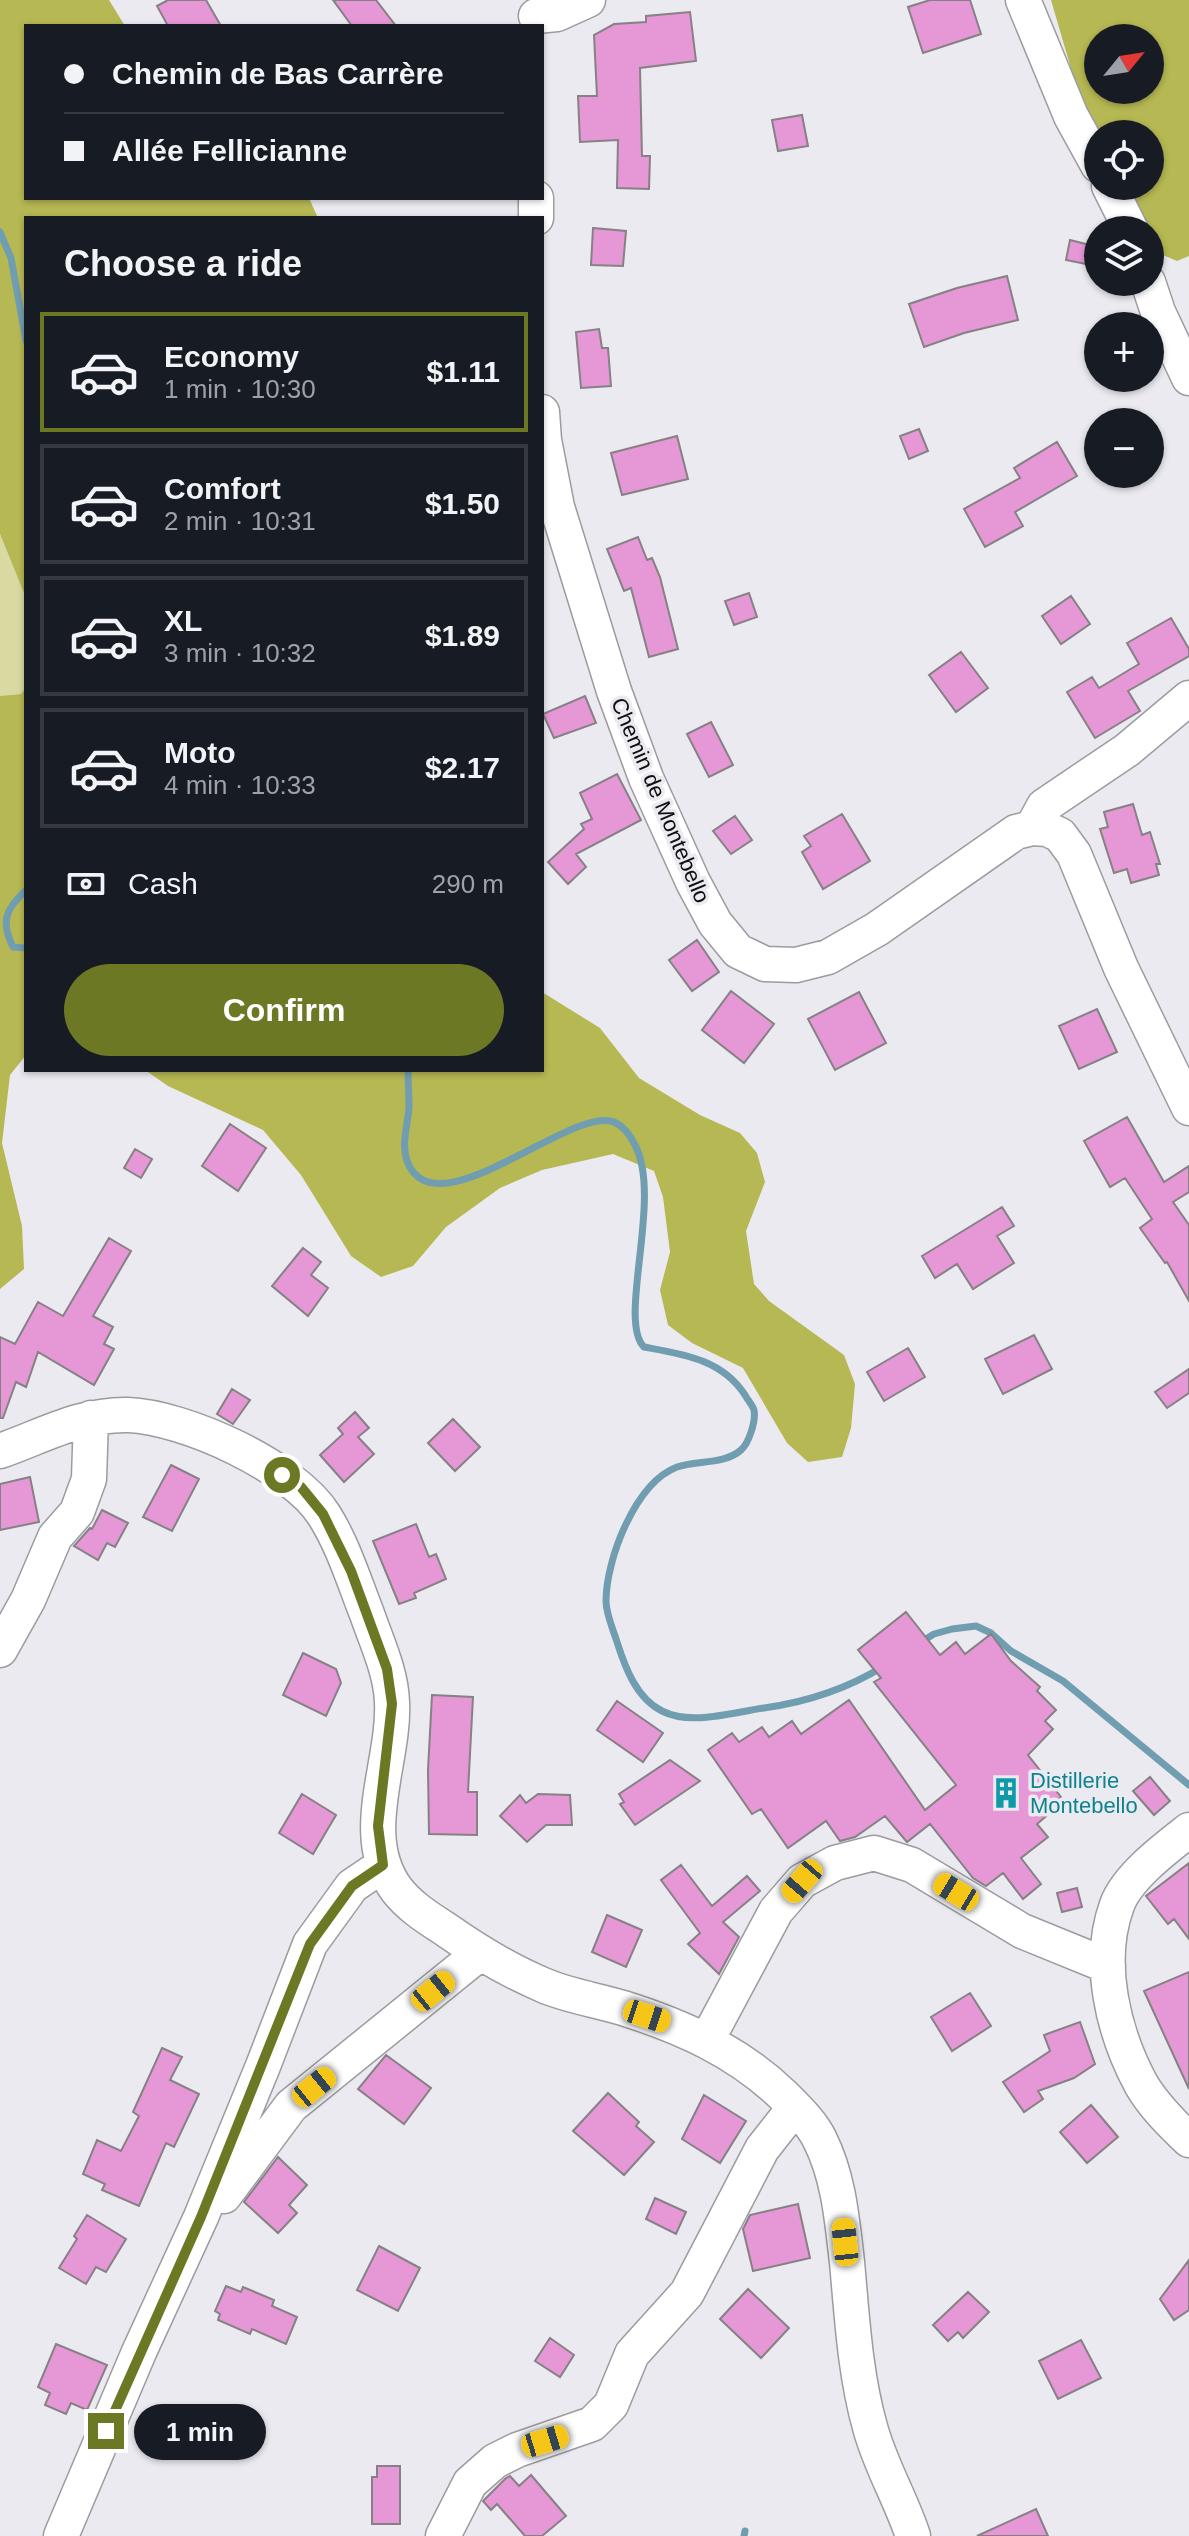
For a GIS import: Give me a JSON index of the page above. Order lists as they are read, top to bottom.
{
  "streets": {
    "street": ["Chemin de Montebello"]
  },
  "places": {
    "building": ["Distillerie Montebello"]
  },
  "north": "top right",
  "page": {
    "map_buttons": ["+", "−"],
    "banner": ["Chemin de Bas Carrère", "Allée Fellicianne"],
    "heading": "Choose a ride",
    "list": [
      {
        "name": "Economy",
        "note": "1 min · 10:30",
        "value": "$1.11"
      },
      {
        "name": "Comfort",
        "note": "2 min · 10:31",
        "value": "$1.50"
      },
      {
        "name": "XL",
        "note": "3 min · 10:32",
        "value": "$1.89"
      },
      {
        "name": "Moto",
        "note": "4 min · 10:33",
        "value": "$2.17"
      }
    ],
    "pay": ["Cash", "290 m"],
    "buttons": "Confirm",
    "bubble": "1 min"
  }
}
